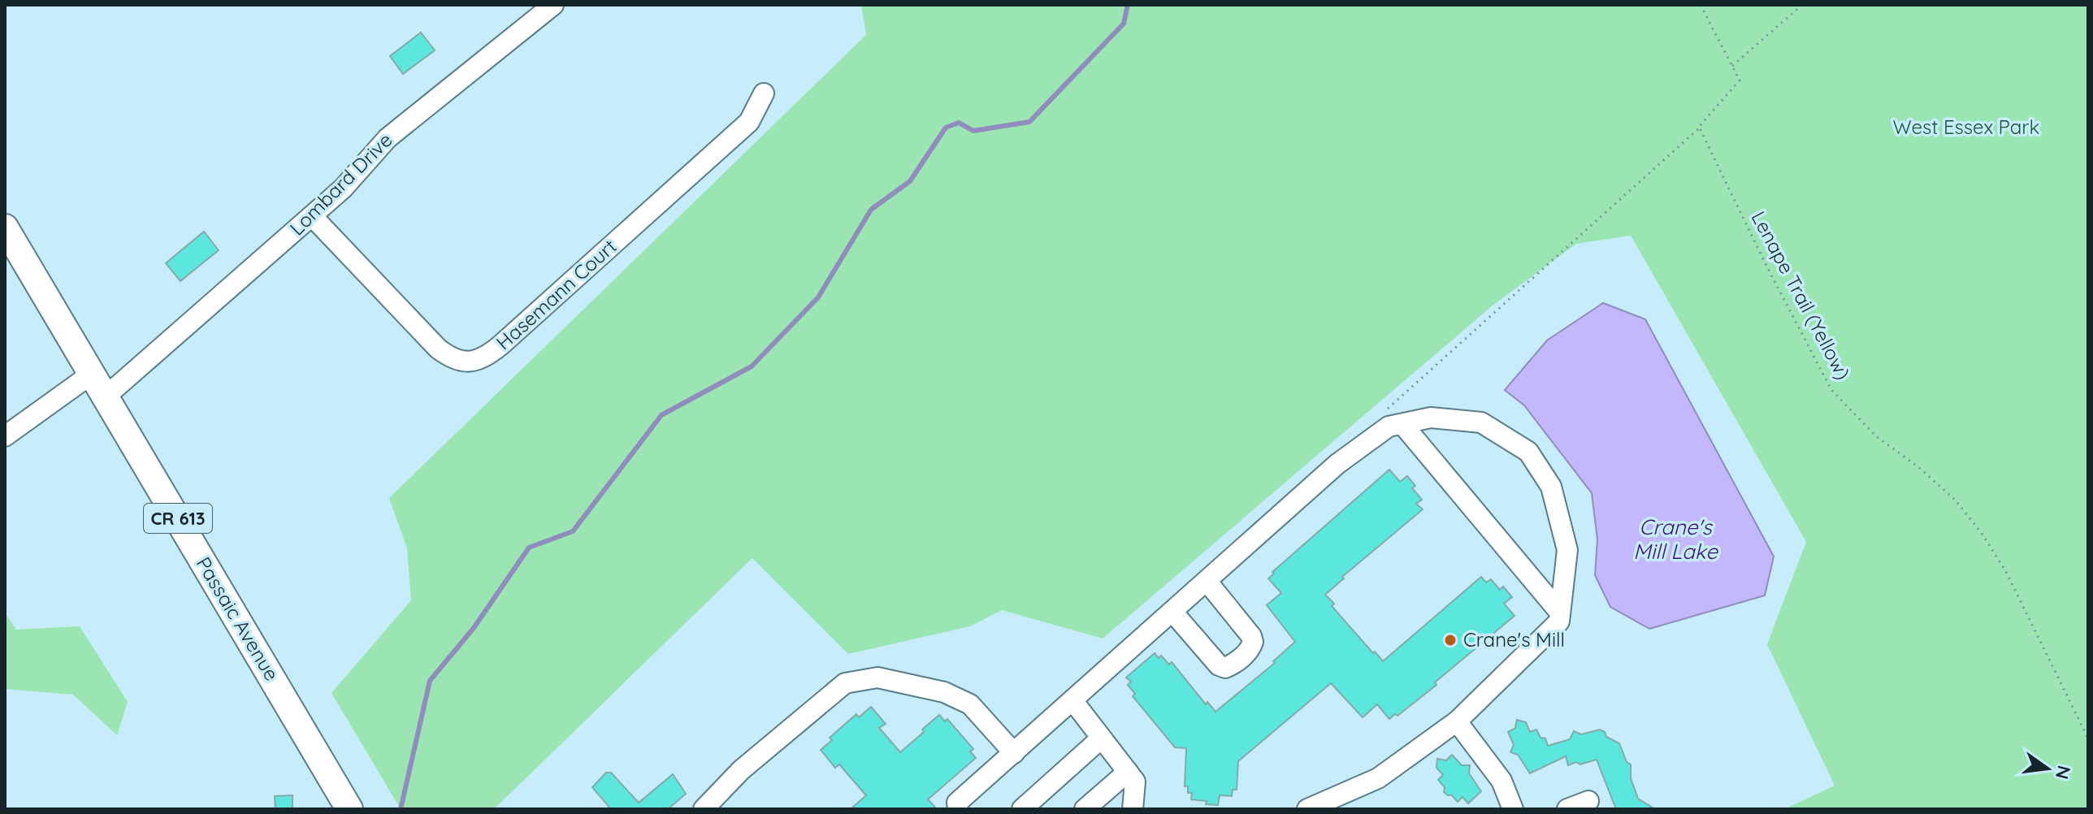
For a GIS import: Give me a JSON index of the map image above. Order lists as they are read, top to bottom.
{
  "streets": {
    "main road": ["CR 613", "Passaic Avenue"],
    "street": ["Lombard Drive", "Hasemann Court"],
    "path": ["Lenape Trail (Yellow)"]
  },
  "crossings": [
    ["Lombard Drive", "Hasemann Court"],
    ["Lombard Drive", "Passaic Avenue"]
  ],
  "water": ["Crane's Mill Lake"],
  "parks": ["West Essex Park"],
  "places": ["Crane's Mill"],
  "north": "right"
}
